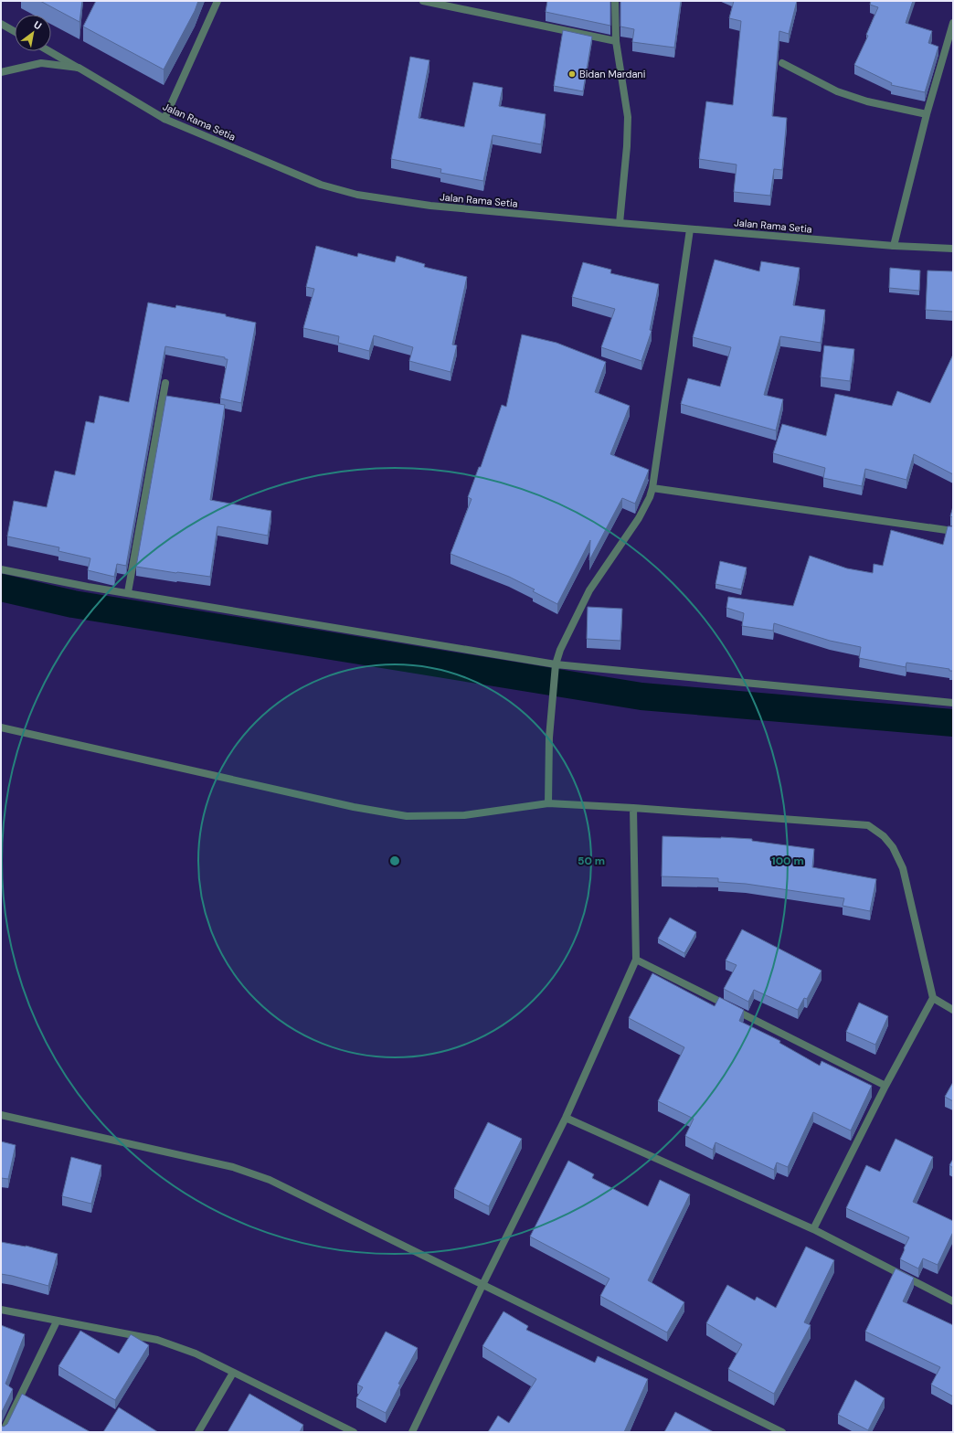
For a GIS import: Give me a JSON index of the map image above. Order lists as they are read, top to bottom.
{
  "streets": {
    "street": ["Jalan Rama Setia"]
  },
  "places": ["Bidan Mardani"],
  "north": "top right",
  "rings": ["50 m", "100 m"]
}
